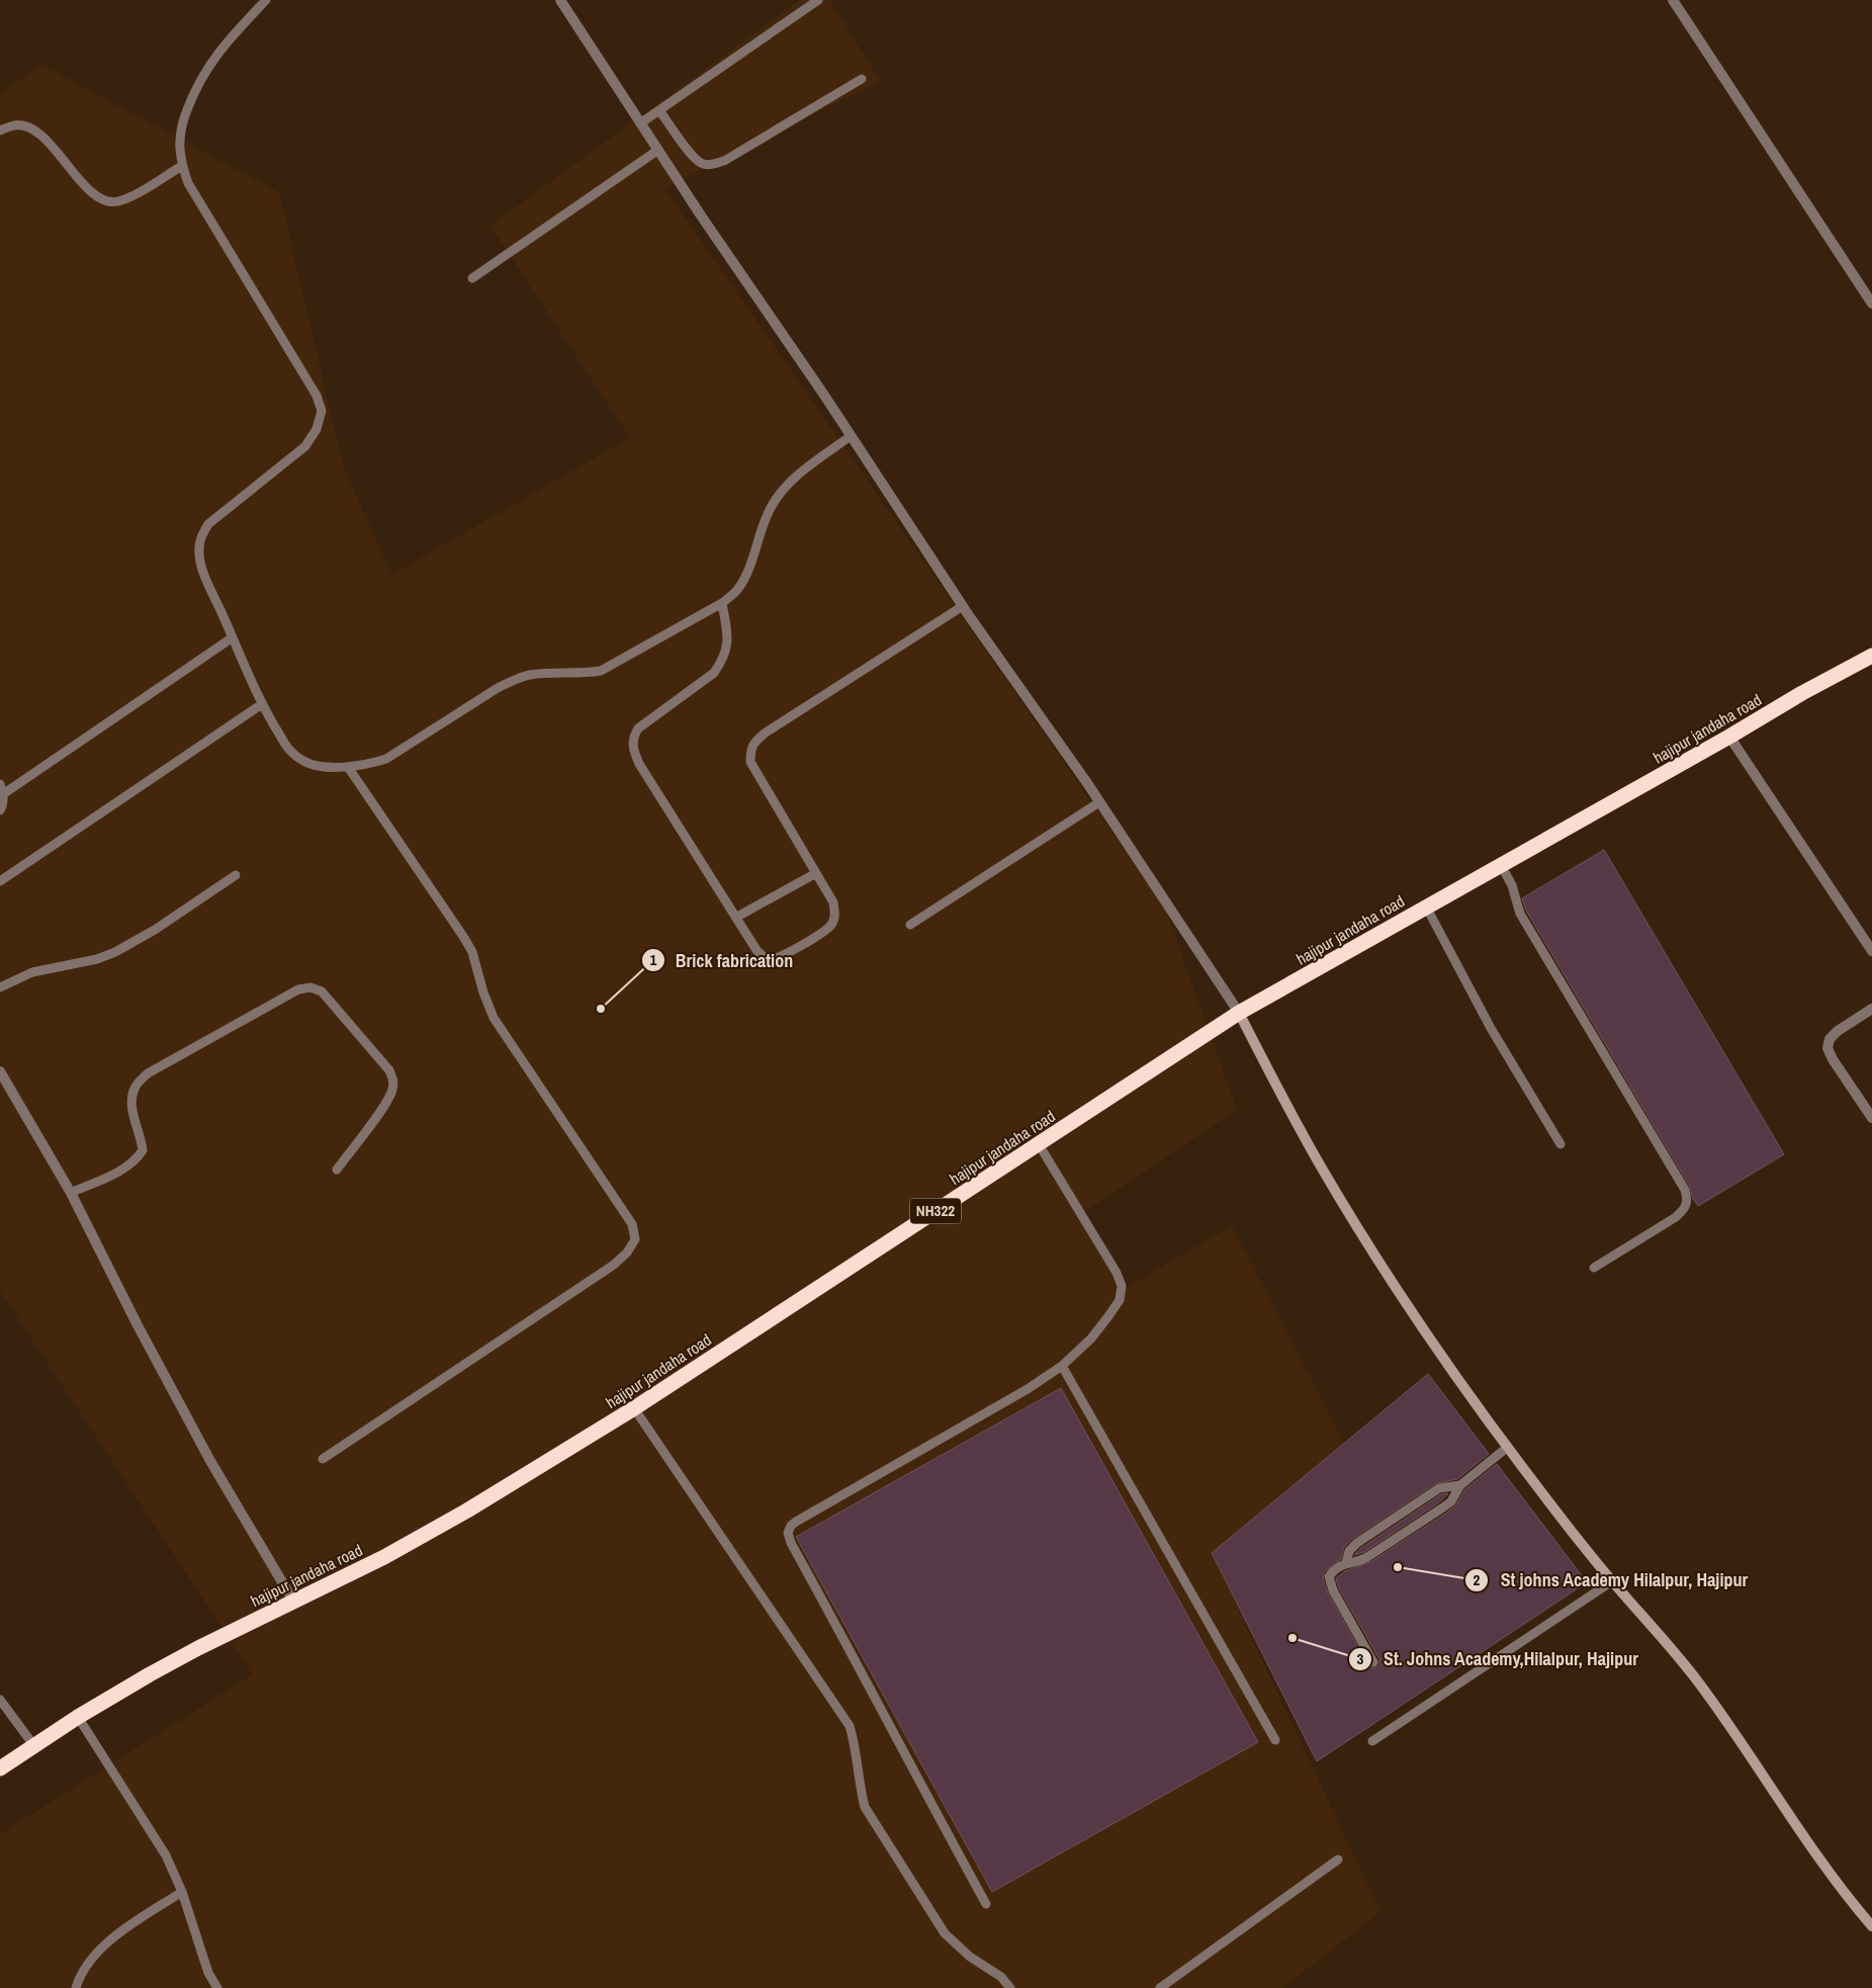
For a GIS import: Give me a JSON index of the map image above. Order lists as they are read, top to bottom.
{
  "streets": {
    "highway": ["hajipur jandaha road", "NH322"]
  },
  "places": ["Brick fabrication", "St johns Academy Hilalpur, Hajipur", "St. Johns Academy,Hilalpur, Hajipur"]
}
